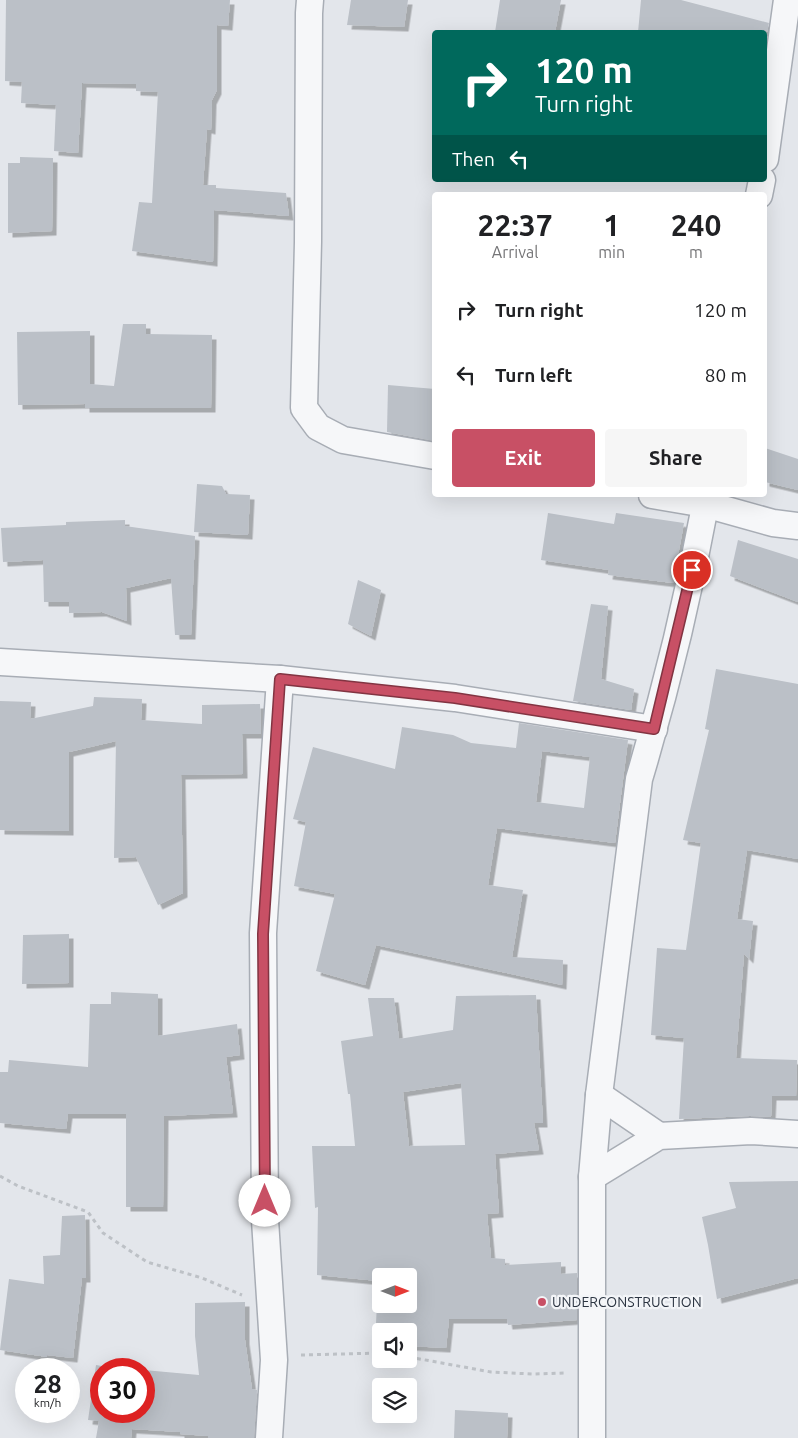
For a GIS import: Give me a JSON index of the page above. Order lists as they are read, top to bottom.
{
  "places": ["UNDERCONSTRUCTION"],
  "north": "right",
  "page": {
    "turn": ["120 m", "Turn right"],
    "then": "Then",
    "eta": [
      "22:37",
      "Arrival",
      "1",
      "min",
      "240",
      "m"
    ],
    "list": [
      {
        "name": "Turn right",
        "value": "120 m"
      },
      {
        "name": "Turn left",
        "value": "80 m"
      }
    ],
    "buttons": ["Exit", "Share"],
    "speed": "28 km/h",
    "limit": "30"
  }
}
